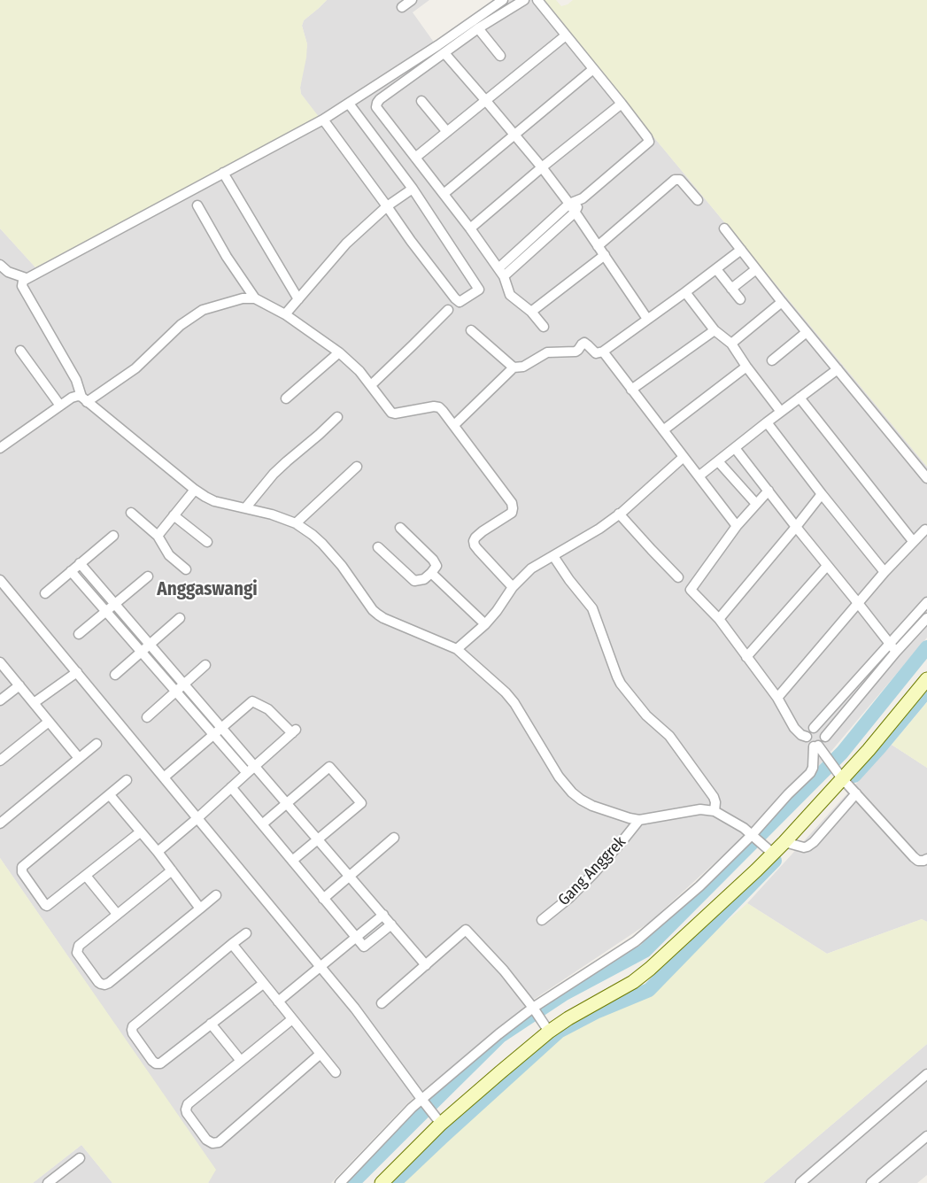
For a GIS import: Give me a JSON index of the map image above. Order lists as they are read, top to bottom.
{
  "streets": {
    "street": ["Gang Anggrek"]
  },
  "districts": ["Anggaswangi"]
}
